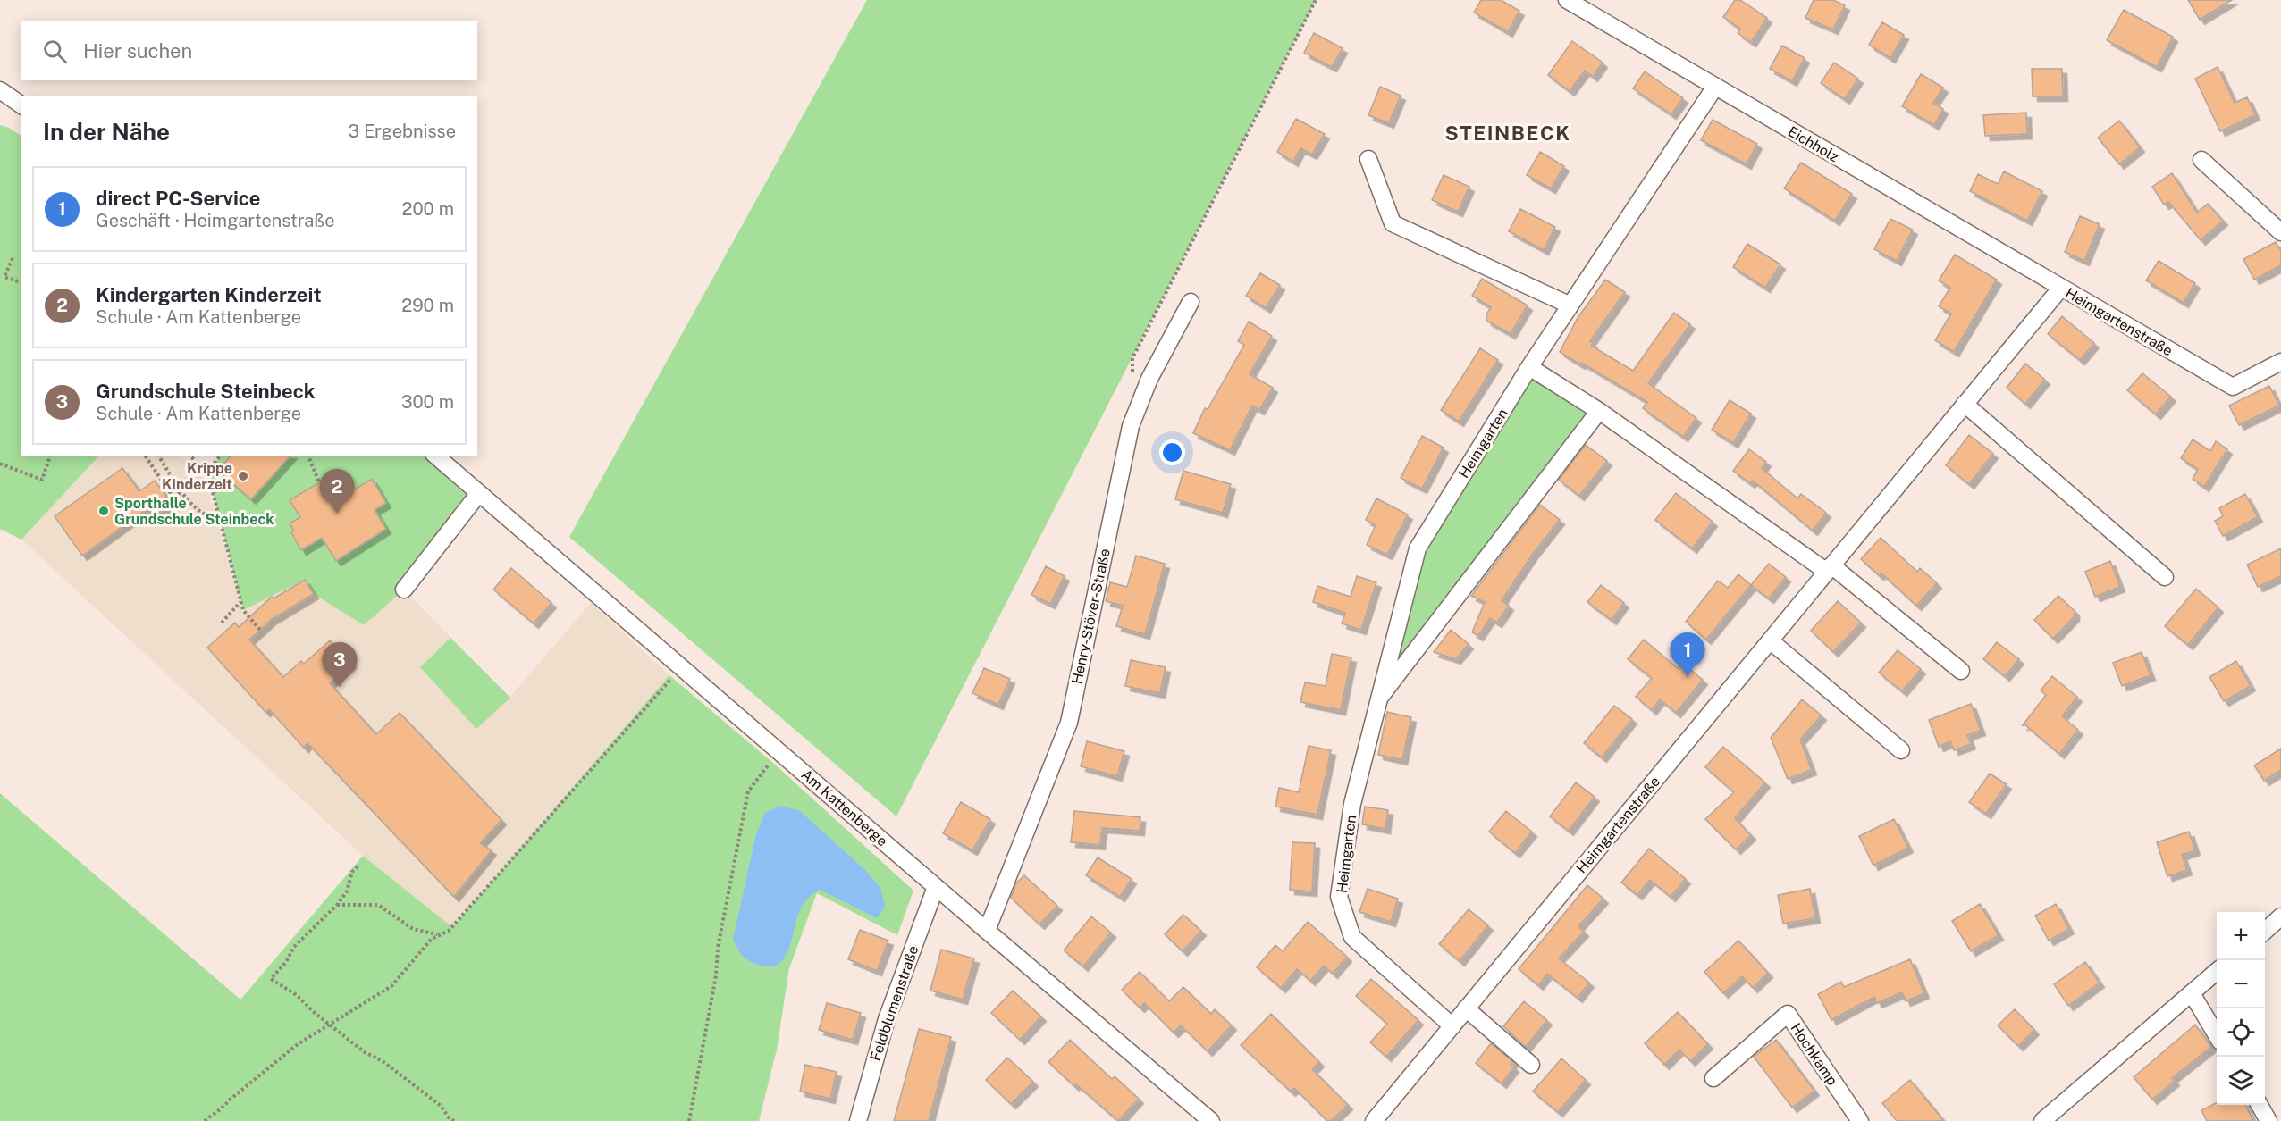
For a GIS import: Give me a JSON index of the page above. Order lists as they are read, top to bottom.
{
  "streets": {
    "street": [
      "Eichholz",
      "Heimgartenstraße",
      "Heimgarten",
      "Henry-Stöver-Straße",
      "Am Kattenberge",
      "Feldblumenstraße",
      "Hochkamp"
    ]
  },
  "crossings": [
    ["Eichholz", "Heimgartenstraße"],
    ["Eichholz", "Heimgarten"],
    ["Heimgartenstraße", "Heimgarten"],
    ["Henry-Stöver-Straße", "Am Kattenberge"],
    ["Am Kattenberge", "Feldblumenstraße"]
  ],
  "districts": ["STEINBECK"],
  "places": ["Krippe Kinderzeit", "Sporthalle Grundschule Steinbeck"],
  "page": {
    "search": "Hier suchen",
    "heading": ["In der Nähe", "3 Ergebnisse"],
    "list": [
      {
        "mark": "1",
        "name": "direct PC-Service",
        "note": "Geschäft · Heimgartenstraße",
        "value": "200 m"
      },
      {
        "mark": "2",
        "name": "Kindergarten Kinderzeit",
        "note": "Schule · Am Kattenberge",
        "value": "290 m"
      },
      {
        "mark": "3",
        "name": "Grundschule Steinbeck",
        "note": "Schule · Am Kattenberge",
        "value": "300 m"
      }
    ],
    "pins": ["2", "1", "3"],
    "map_buttons": ["+", "−"]
  }
}
